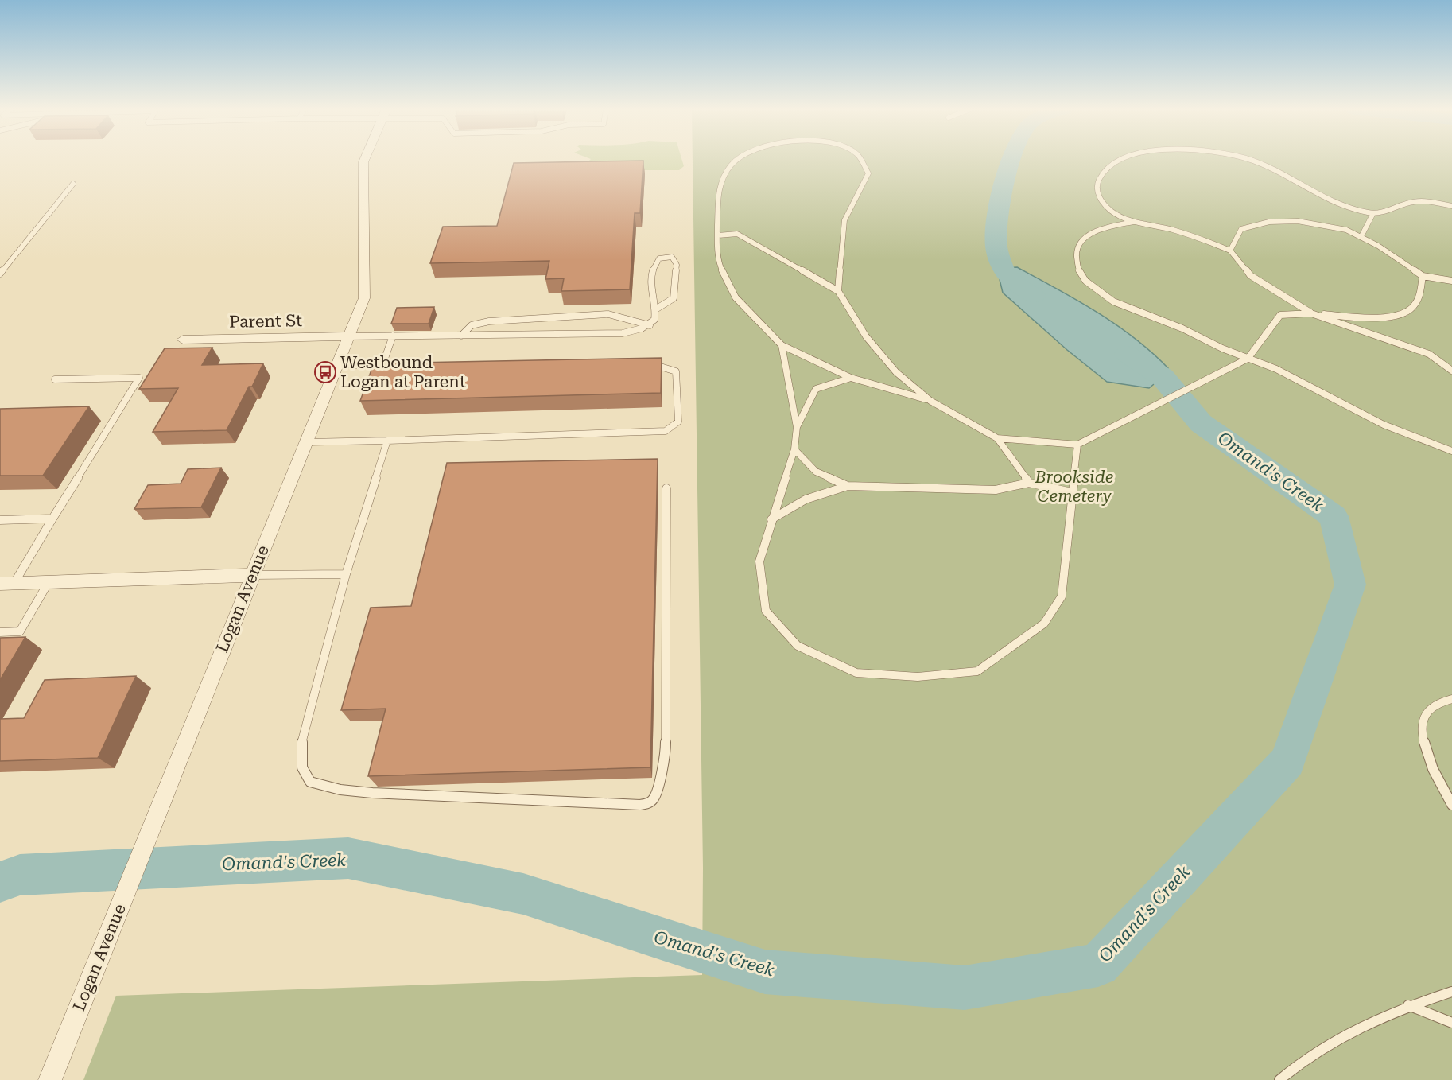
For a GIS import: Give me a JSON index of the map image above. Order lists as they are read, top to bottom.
{
  "streets": {
    "street": ["Parent St", "Logan Avenue"]
  },
  "crossings": [
    ["Parent St", "Logan Avenue"]
  ],
  "water": ["Omand's Creek"],
  "parks": ["Brookside Cemetery"],
  "places": {
    "bus stop": ["Westbound Logan at Parent"]
  }
}
